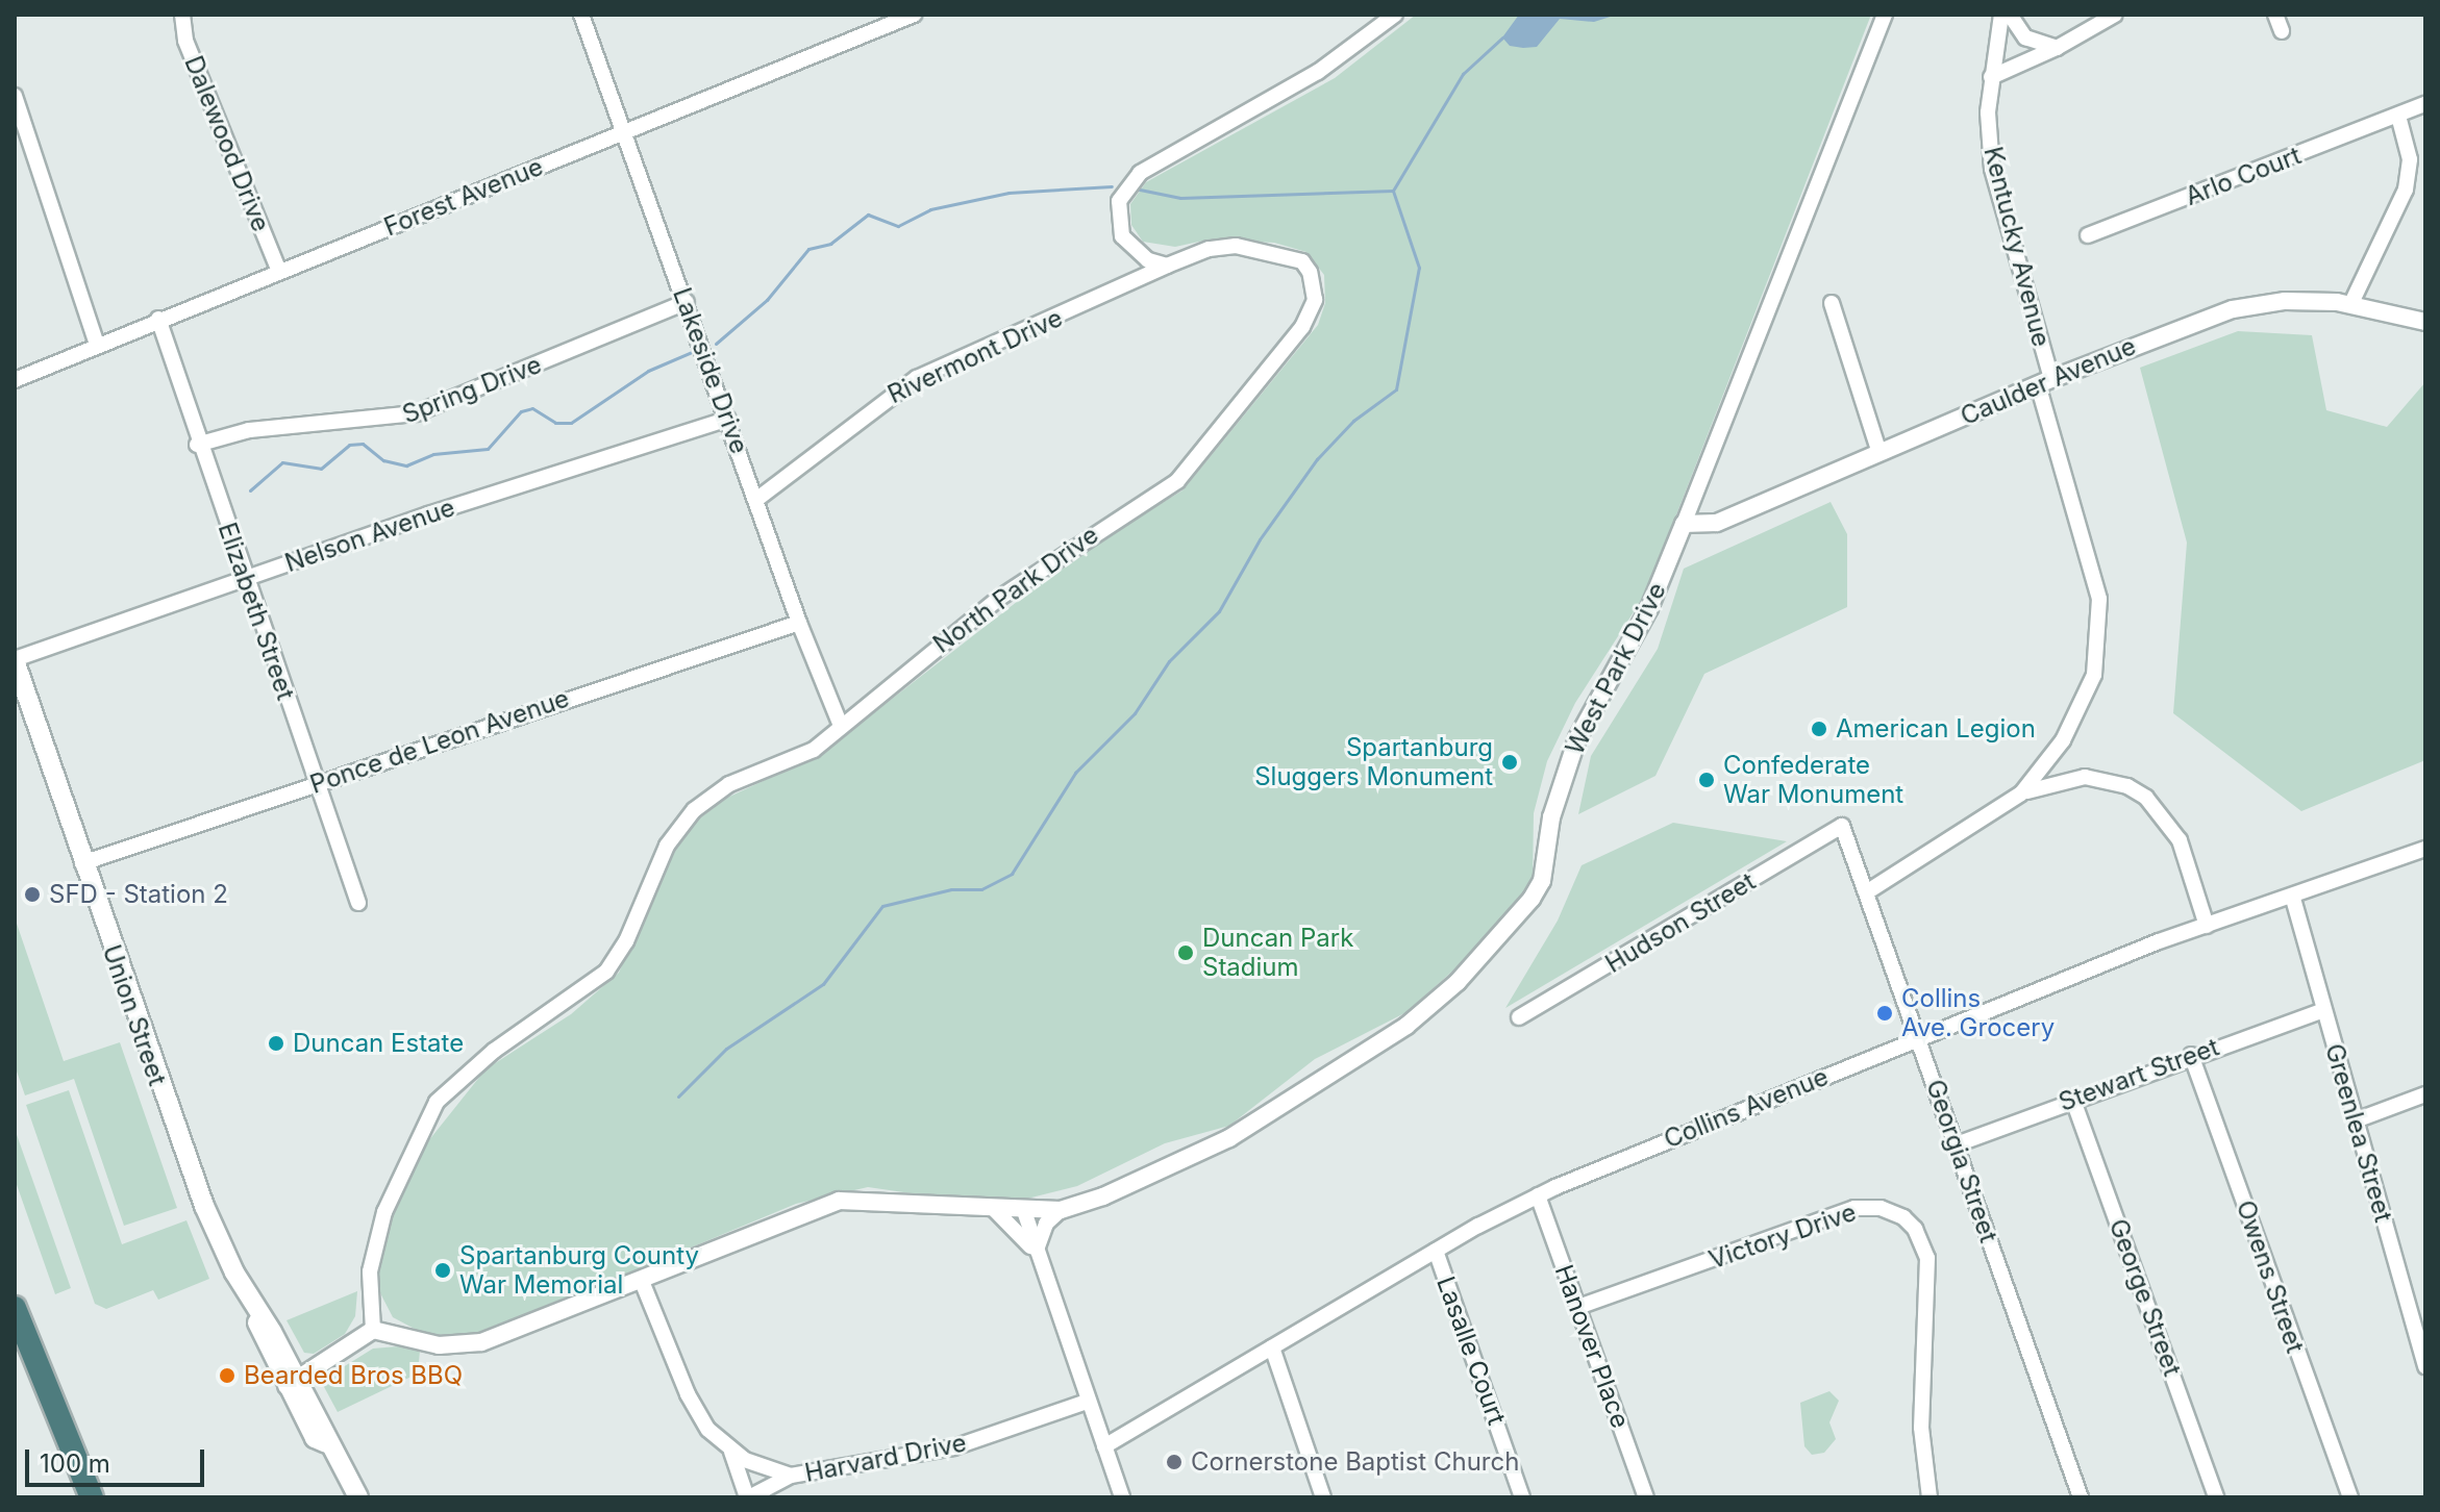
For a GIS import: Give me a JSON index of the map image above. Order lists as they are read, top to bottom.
{
  "streets": {
    "main road": ["Union Street"],
    "street": [
      "Dalewood Drive",
      "Arlo Court",
      "Forest Avenue",
      "Kentucky Avenue",
      "Rivermont Drive",
      "Lakeside Drive",
      "Caulder Avenue",
      "Spring Drive",
      "Nelson Avenue",
      "North Park Drive",
      "Elizabeth Street",
      "West Park Drive",
      "Ponce de Leon Avenue",
      "Hudson Street",
      "Stewart Street",
      "Collins Avenue",
      "Greenlea Street",
      "Georgia Street",
      "Victory Drive",
      "Owens Street",
      "George Street",
      "Hanover Place",
      "Lasalle Court",
      "Harvard Drive"
    ]
  },
  "crossings": [
    ["Dalewood Drive", "Forest Avenue"],
    ["Forest Avenue", "Lakeside Drive"],
    ["Forest Avenue", "Elizabeth Street"],
    ["Kentucky Avenue", "Caulder Avenue"],
    ["Rivermont Drive", "Lakeside Drive"],
    ["Rivermont Drive", "North Park Drive"],
    ["Lakeside Drive", "Spring Drive"],
    ["Lakeside Drive", "Nelson Avenue"],
    ["Lakeside Drive", "North Park Drive"],
    ["Lakeside Drive", "Ponce de Leon Avenue"],
    ["Caulder Avenue", "West Park Drive"],
    ["Spring Drive", "Elizabeth Street"],
    ["Nelson Avenue", "Elizabeth Street"],
    ["Nelson Avenue", "Union Street"],
    ["North Park Drive", "West Park Drive"],
    ["Elizabeth Street", "Ponce de Leon Avenue"],
    ["West Park Drive", "Harvard Drive"],
    ["Ponce de Leon Avenue", "Union Street"],
    ["Hudson Street", "Georgia Street"],
    ["Stewart Street", "Greenlea Street"],
    ["Stewart Street", "Georgia Street"],
    ["Stewart Street", "Owens Street"],
    ["Stewart Street", "George Street"],
    ["Collins Avenue", "Greenlea Street"],
    ["Collins Avenue", "Georgia Street"],
    ["Collins Avenue", "Hanover Place"],
    ["Collins Avenue", "Lasalle Court"],
    ["Victory Drive", "Hanover Place"]
  ],
  "places": [
    "American Legion",
    "Spartanburg Sluggers Monument",
    "Confederate War Monument",
    "SFD - Station 2",
    "Duncan Park Stadium",
    "Collins Ave. Grocery",
    "Duncan Estate",
    "Spartanburg County War Memorial",
    "Bearded Bros BBQ",
    "Cornerstone Baptist Church"
  ],
  "scale_bar": "100 m"
}
